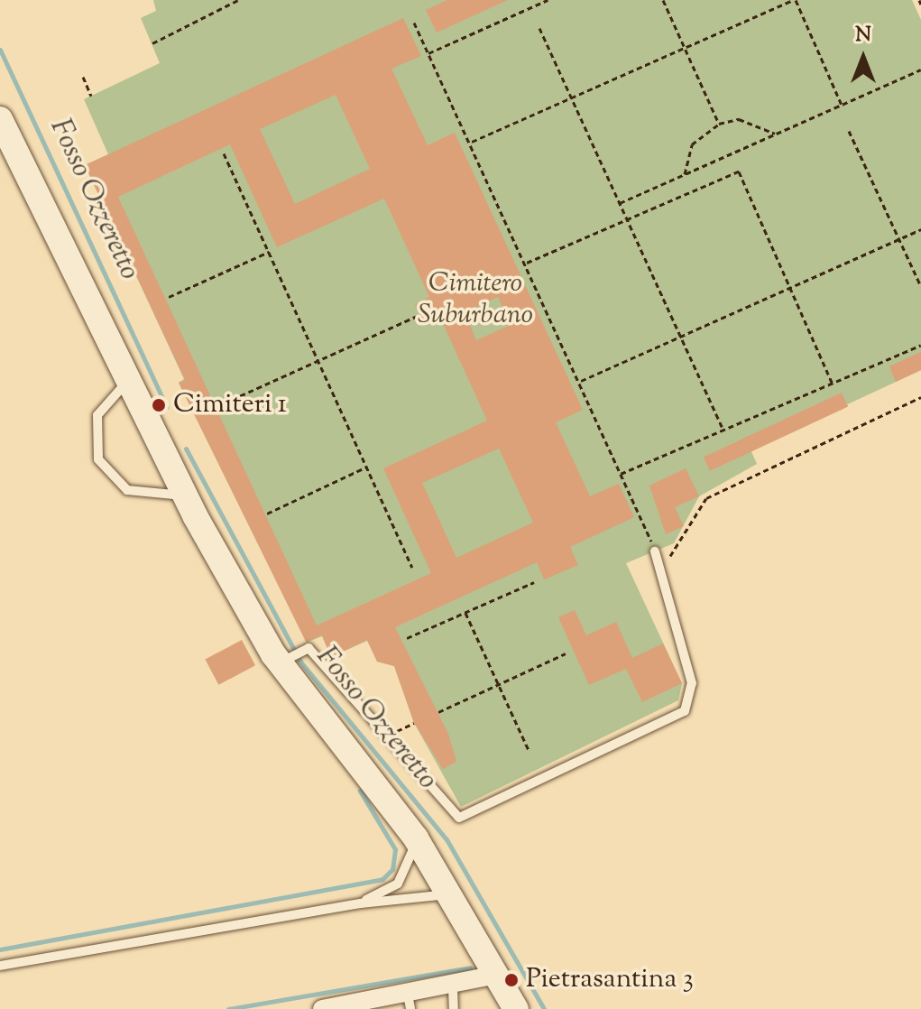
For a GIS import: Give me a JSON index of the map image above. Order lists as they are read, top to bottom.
{
  "water": ["Fosso Ozzeretto"],
  "parks": ["Cimitero Suburbano"],
  "places": ["Cimiteri 1", "Pietrasantina 3"],
  "north": "top"
}
